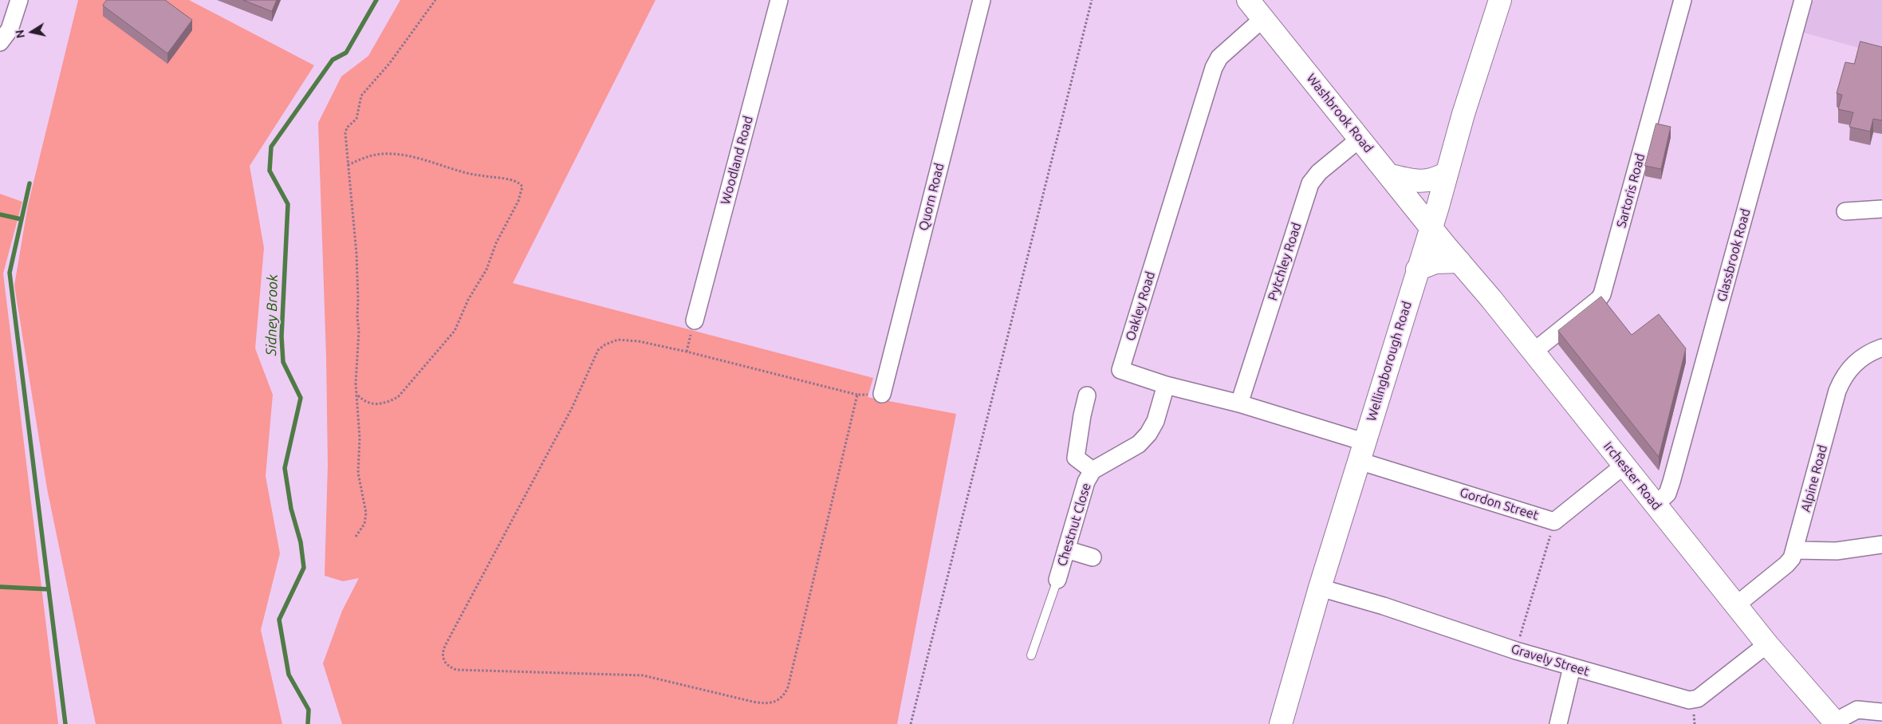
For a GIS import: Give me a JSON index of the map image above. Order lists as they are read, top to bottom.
{
  "streets": {
    "main road": ["Washbrook Road", "Wellingborough Road", "Irchester Road"],
    "street": [
      "Woodland Road",
      "Sartoris Road",
      "Quorn Road",
      "Glassbrook Road",
      "Pytchley Road",
      "Oakley Road",
      "Alpine Road",
      "Gordon Street",
      "Chestnut Close",
      "Gravely Street"
    ]
  },
  "crossings": [
    ["Washbrook Road", "Pytchley Road"],
    ["Washbrook Road", "Oakley Road"],
    ["Washbrook Road", "Wellingborough Road"],
    ["Washbrook Road", "Irchester Road"],
    ["Sartoris Road", "Irchester Road"],
    ["Glassbrook Road", "Irchester Road"],
    ["Pytchley Road", "Oakley Road"],
    ["Oakley Road", "Wellingborough Road"],
    ["Oakley Road", "Gordon Street"],
    ["Oakley Road", "Chestnut Close"],
    ["Wellingborough Road", "Irchester Road"],
    ["Wellingborough Road", "Gordon Street"],
    ["Wellingborough Road", "Gravely Street"],
    ["Irchester Road", "Alpine Road"],
    ["Irchester Road", "Gordon Street"],
    ["Irchester Road", "Gravely Street"]
  ],
  "water": ["Sidney Brook"],
  "north": "left"
}
